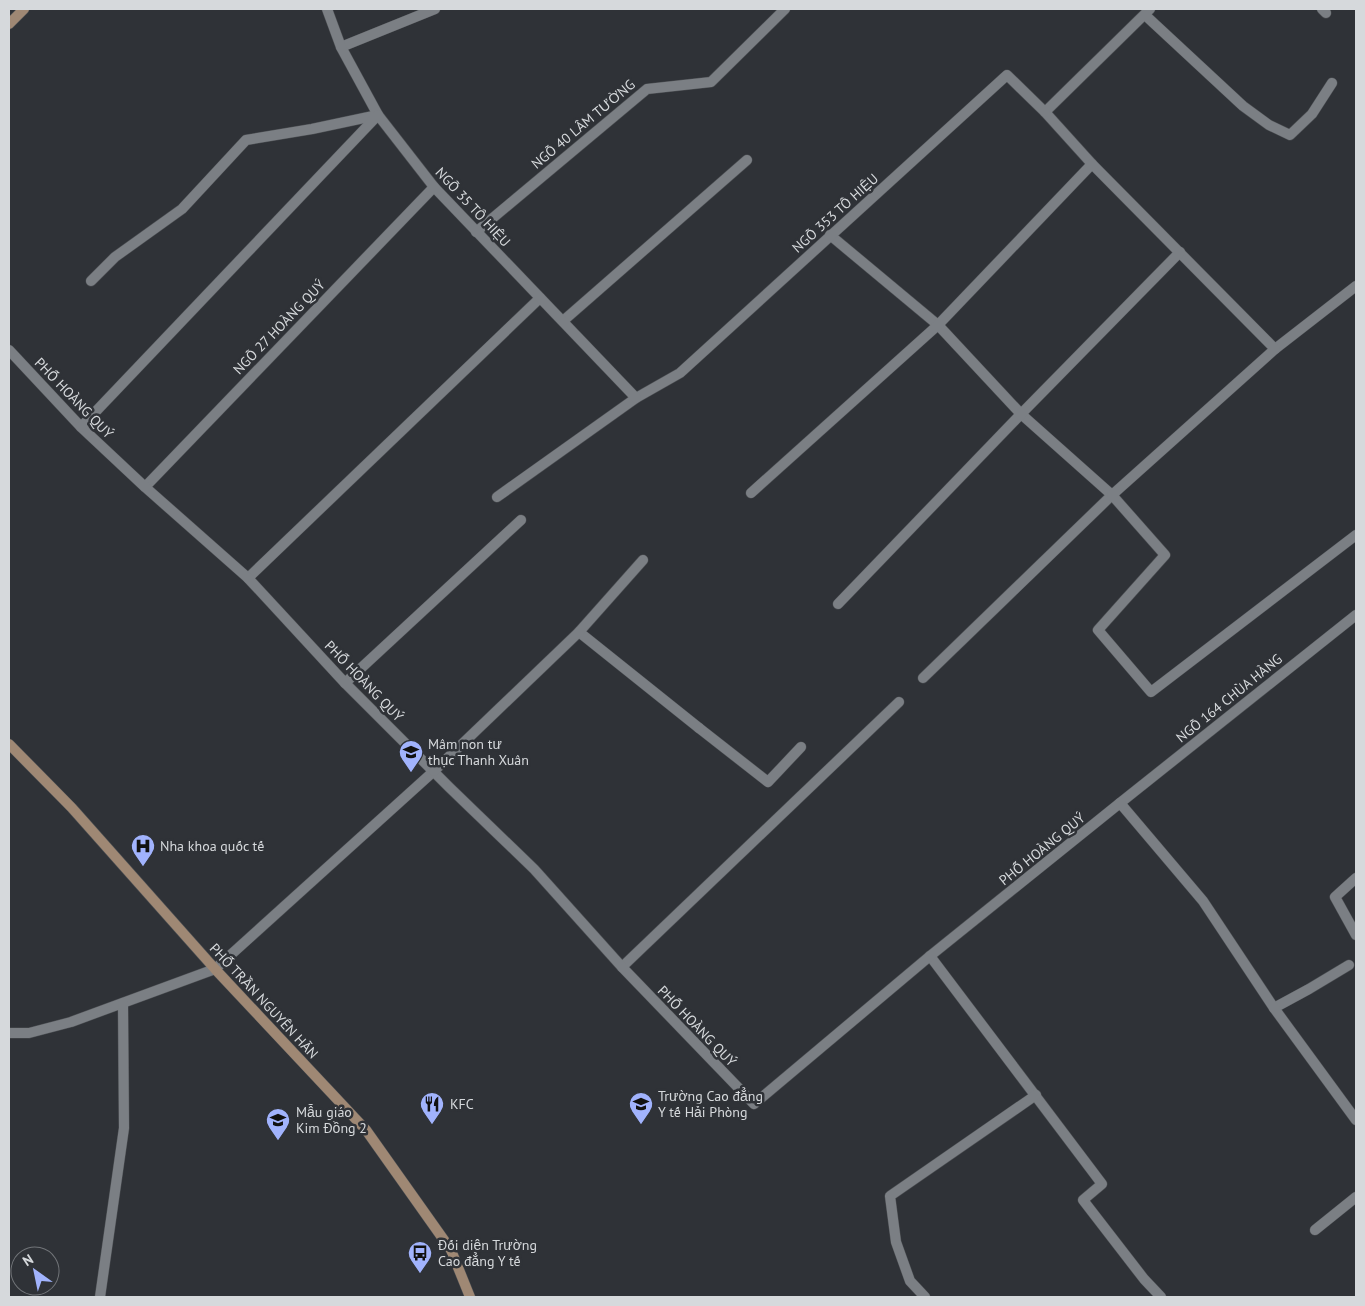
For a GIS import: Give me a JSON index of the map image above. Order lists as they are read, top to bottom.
{
  "streets": {
    "main road": ["PHỐ TRẦN NGUYÊN HÃN"],
    "street": [
      "NGÕ 40 LÂM TƯỜNG",
      "NGÕ 35 TÔ HIỆU",
      "NGÕ 353 TÔ HIỆU",
      "NGÕ 27 HOÀNG QUÝ",
      "PHỐ HOÀNG QUÝ",
      "NGÕ 164 CHÙA HÀNG"
    ]
  },
  "crossings": [
    ["NGÕ 40 LÂM TƯỜNG", "NGÕ 35 TÔ HIỆU"],
    ["NGÕ 35 TÔ HIỆU", "NGÕ 353 TÔ HIỆU"],
    ["NGÕ 35 TÔ HIỆU", "NGÕ 27 HOÀNG QUÝ"],
    ["NGÕ 27 HOÀNG QUÝ", "PHỐ HOÀNG QUÝ"],
    ["PHỐ HOÀNG QUÝ", "NGÕ 164 CHÙA HÀNG"]
  ],
  "places": {
    "school or university": ["Mâm non tư thục Thanh Xuân", "Trường Cao đẳng Y tế Hải Phòng", "Mẫu giáo Kim Đồng 2"],
    "hospital": ["Nha khoa quốc tế"],
    "restaurant": ["KFC"],
    "bus stop": ["Đối diện Trường Cao đẳng Y tế"]
  },
  "north": "top left"
}
